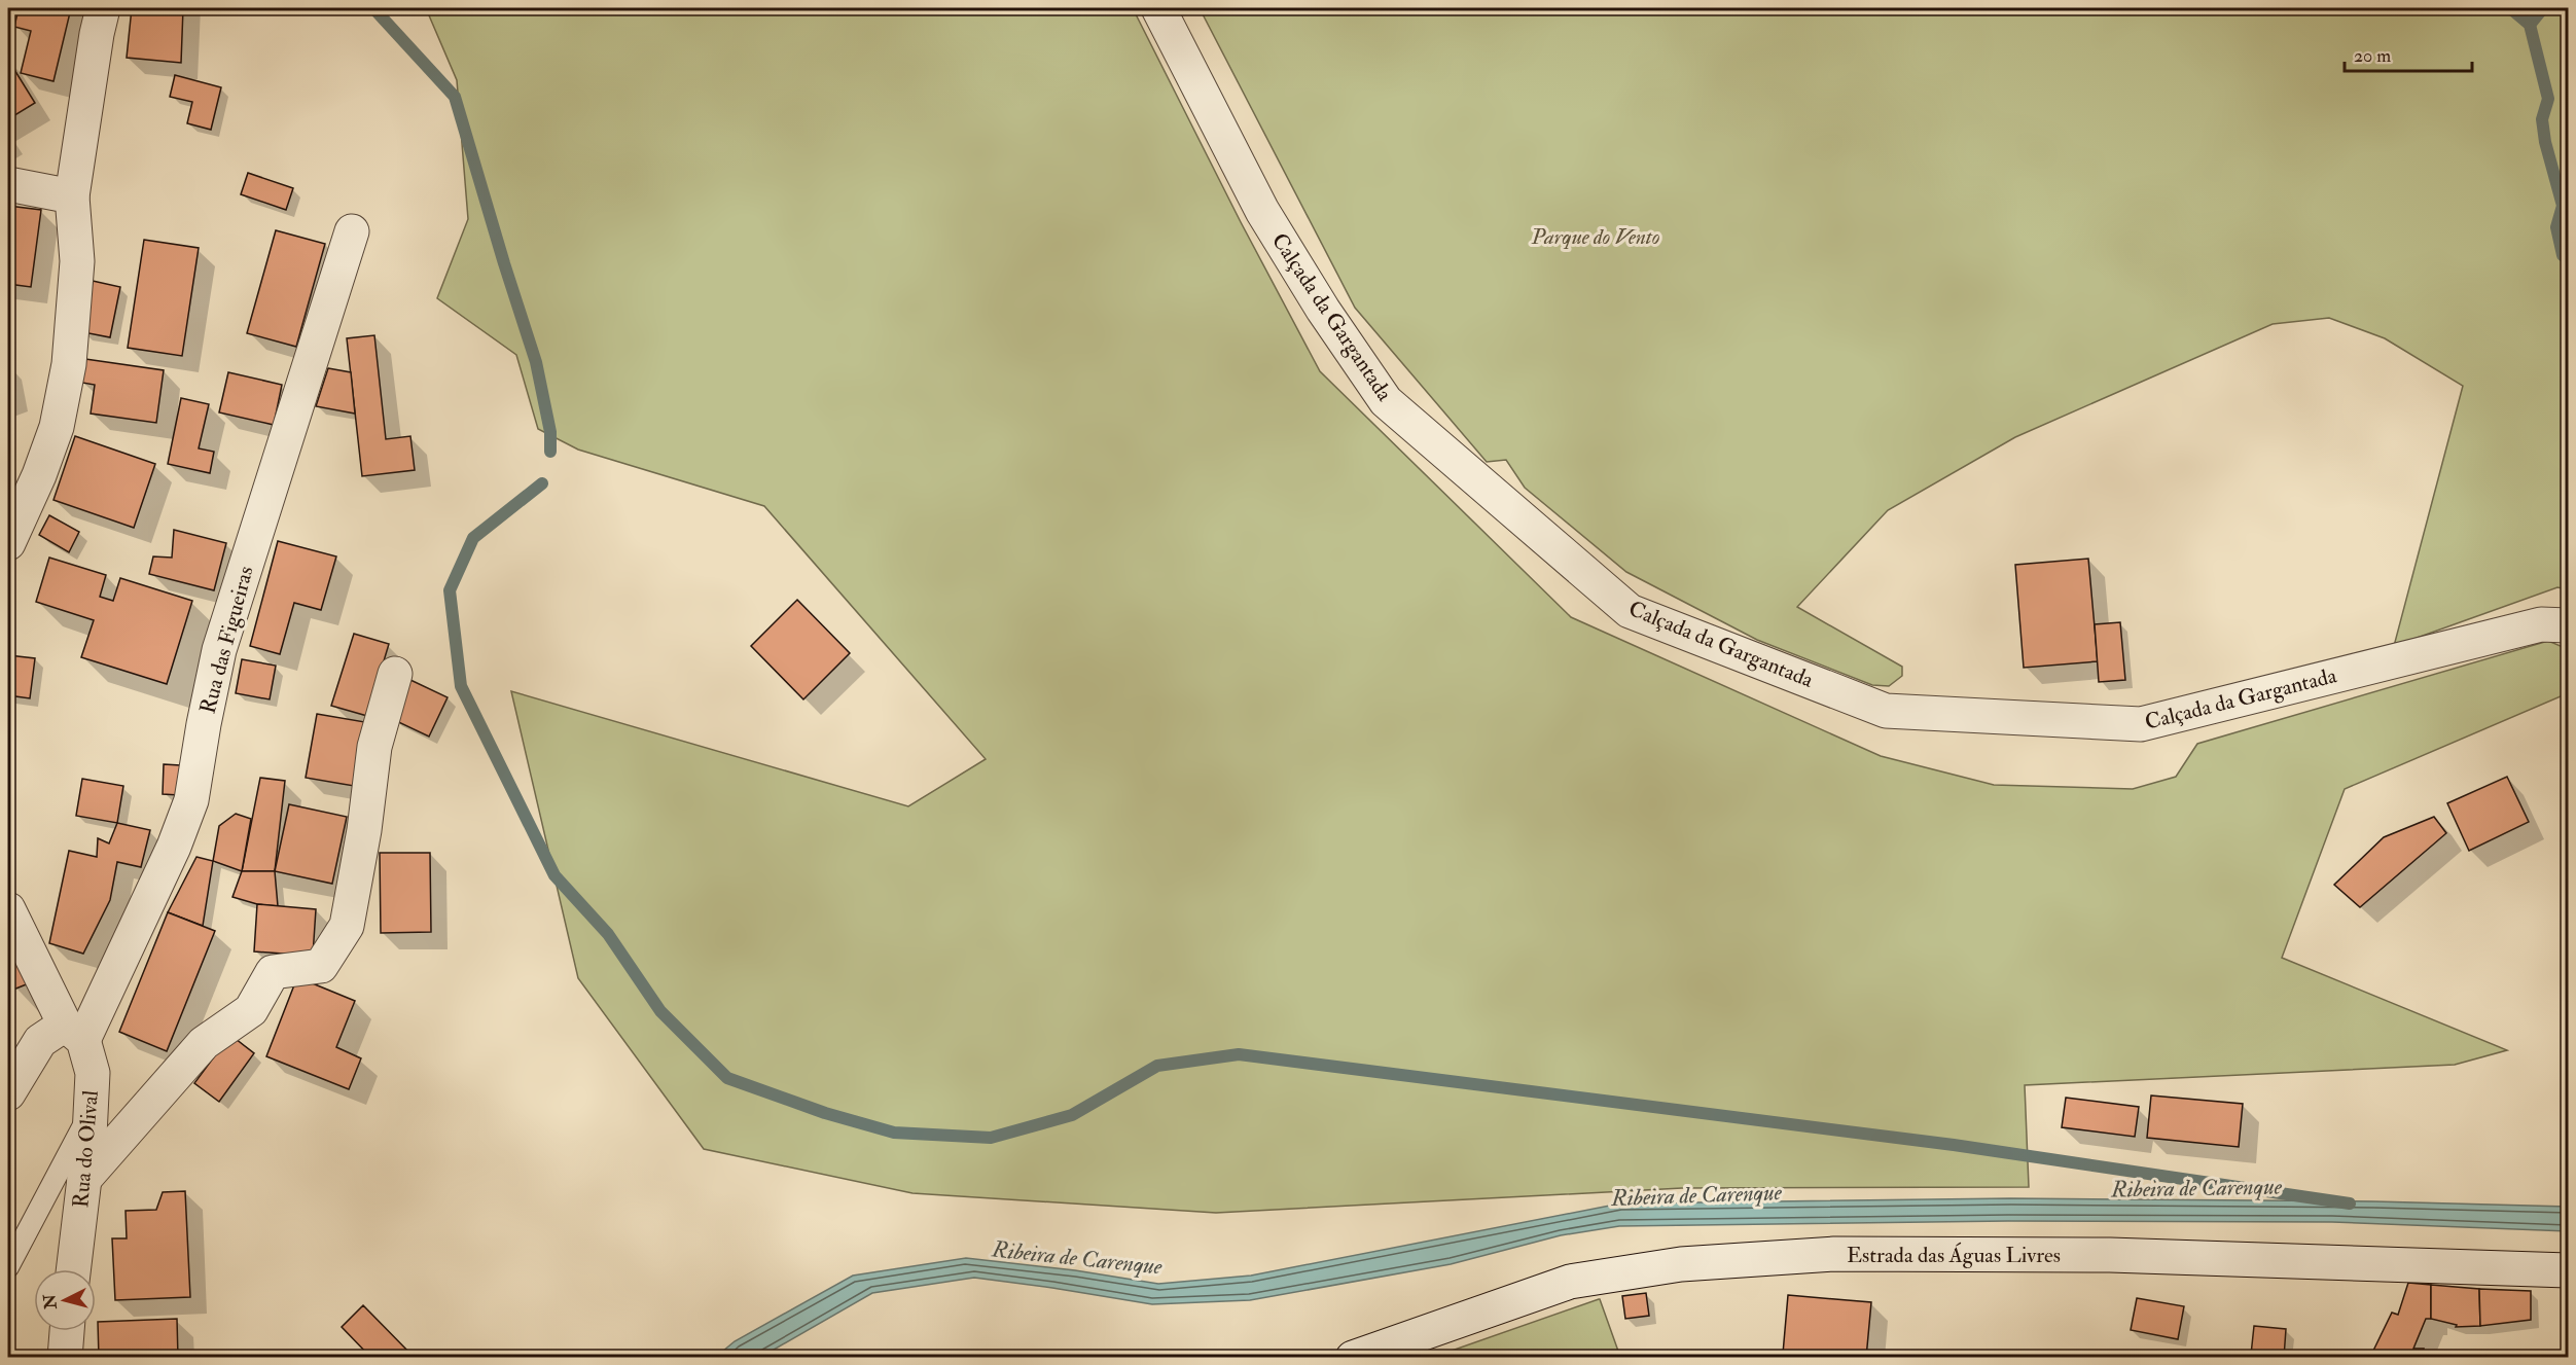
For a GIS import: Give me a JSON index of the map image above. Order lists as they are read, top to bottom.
{
  "streets": {
    "street": [
      "Calçada da Gargantada",
      "Rua das Figueiras",
      "Rua do Olival",
      "Estrada das Águas Livres"
    ]
  },
  "crossings": [
    ["Rua das Figueiras", "Rua do Olival"]
  ],
  "water": ["Ribeira de Carenque"],
  "parks": ["Parque do Vento"],
  "scale_bar": "20 m",
  "north": "left"
}
